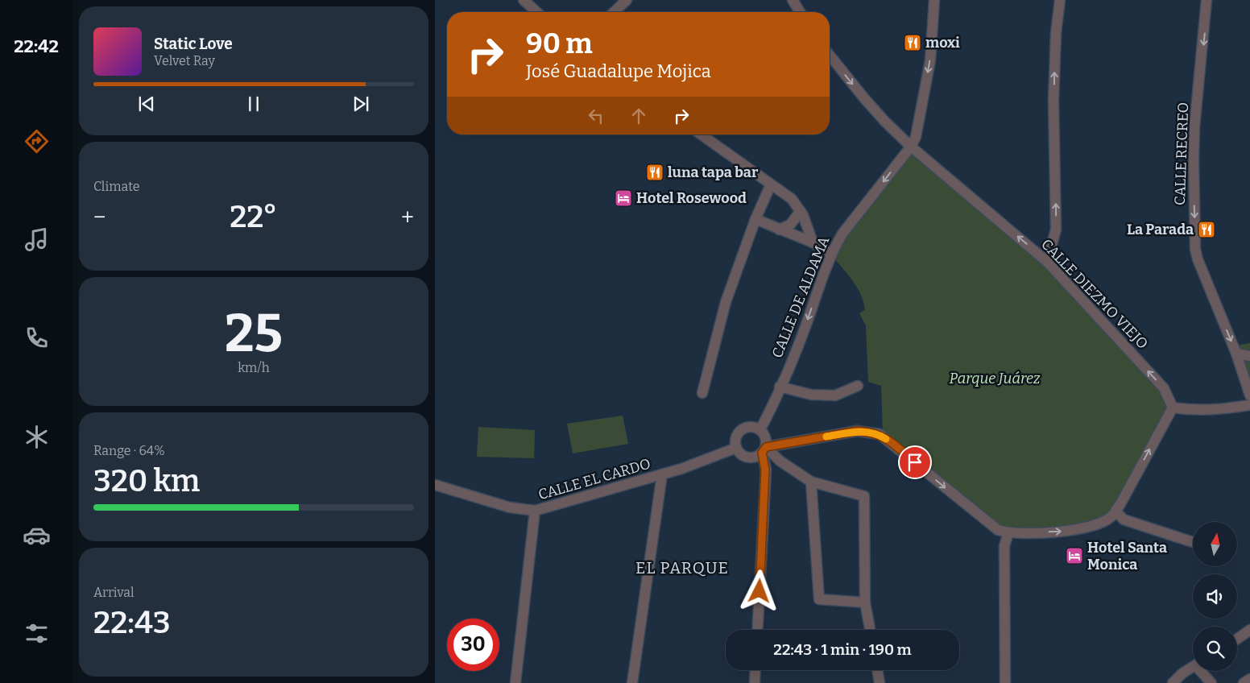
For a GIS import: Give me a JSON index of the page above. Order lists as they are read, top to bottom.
{
  "streets": {
    "street": [
      "CALLE RECREO",
      "CALLE DIEZMO VIEJO",
      "CALLE DE ALDAMA",
      "CALLE EL CARDO"
    ]
  },
  "crossings": [
    ["CALLE DIEZMO VIEJO", "CALLE DE ALDAMA"],
    ["CALLE DE ALDAMA", "CALLE EL CARDO"]
  ],
  "one_way": ["CALLE RECREO"],
  "districts": ["EL PARQUE"],
  "parks": ["Parque Juárez"],
  "places": {
    "restaurant": ["moxi", "luna tapa bar", "La Parada"],
    "hotel": ["Hotel Rosewood", "Hotel Santa Monica"]
  },
  "north": "top",
  "page": {
    "tabs": "22:42",
    "turn": ["90 m", "José Guadalupe Mojica"],
    "song": ["Static Love", "Velvet Ray"],
    "tile": [
      "Climate",
      ["25", "km/h"],
      ["Range · 64%", "320 km"],
      ["Arrival", "22:43"]
    ],
    "heat": ["−", "22°", "+"],
    "limit": "30",
    "trip": "22:43 · 1 min · 190 m"
  }
}
